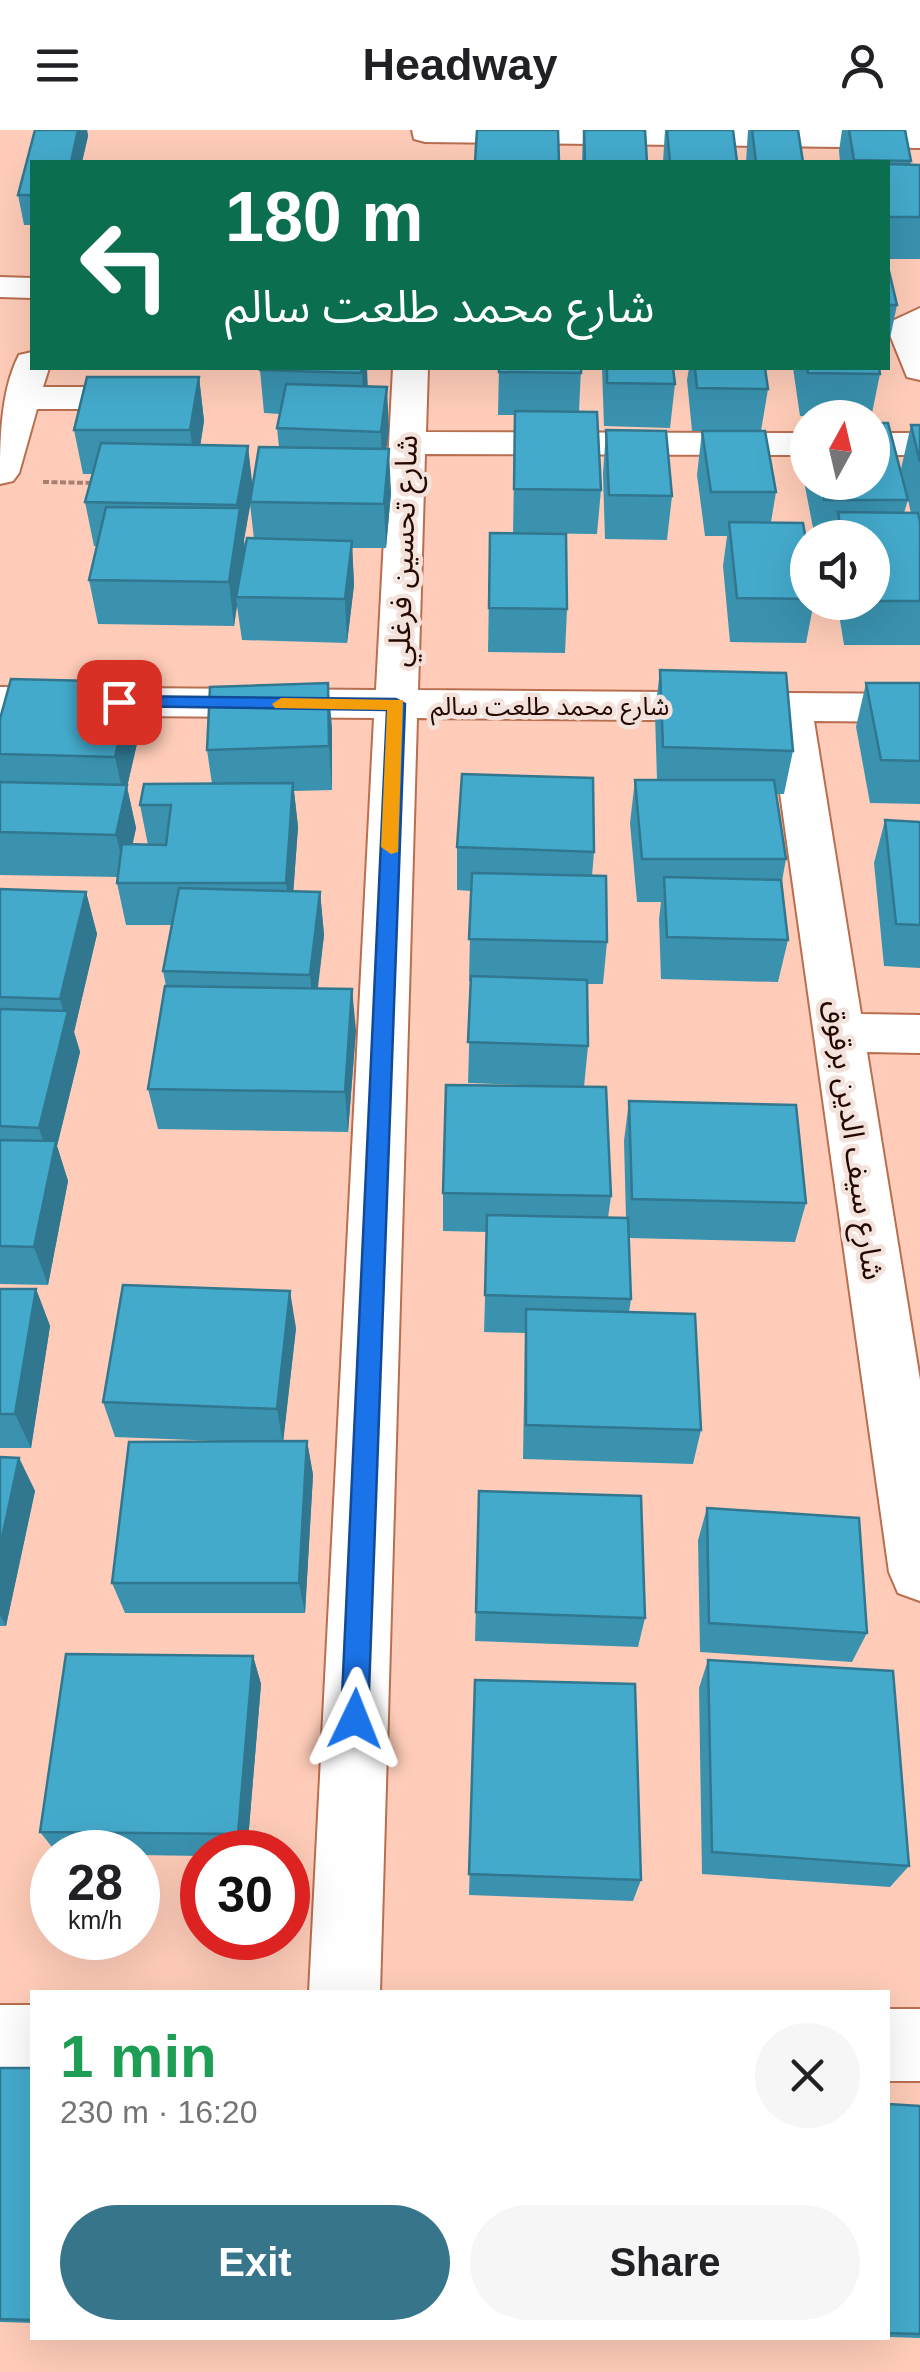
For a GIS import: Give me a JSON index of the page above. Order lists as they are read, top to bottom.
{
  "streets": {
    "street": ["شارع تحسين فرغلي", "شارع محمد طلعت سالم", "شارع سيف الدين برقوق"]
  },
  "crossings": [
    ["شارع تحسين فرغلي", "شارع محمد طلعت سالم"],
    ["شارع محمد طلعت سالم", "شارع سيف الدين برقوق"]
  ],
  "north": "top",
  "page": {
    "header": "Headway",
    "turn": ["180 m", "شارع محمد طلعت سالم"],
    "speed": "28 km/h",
    "limit": "30",
    "heading": ["1 min", "230 m · 16:20"],
    "buttons": ["Exit", "Share"]
  }
}
